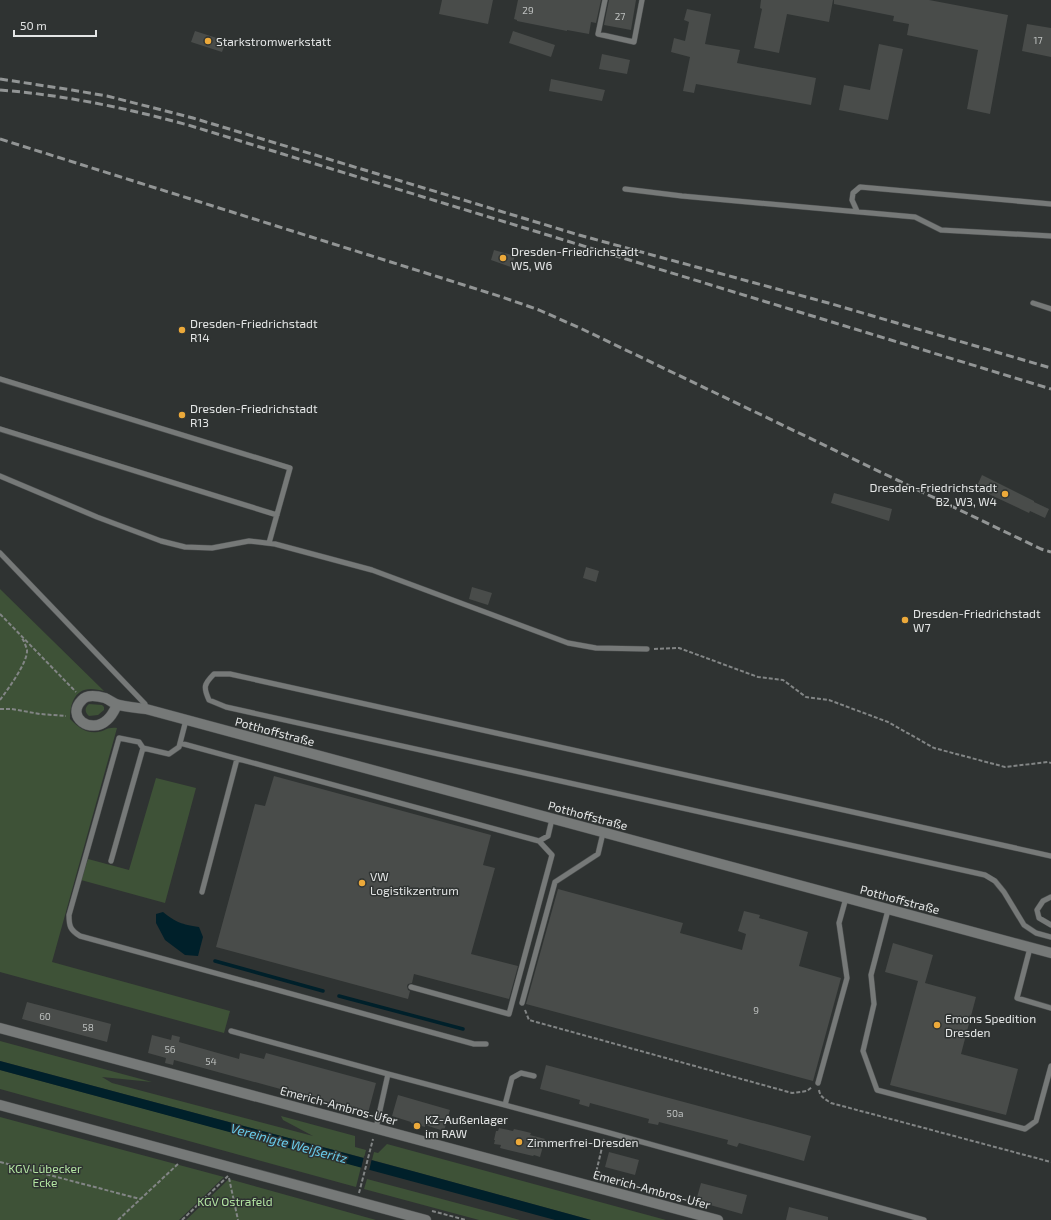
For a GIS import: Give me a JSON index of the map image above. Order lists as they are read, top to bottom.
{
  "streets": {
    "main road": ["Potthoffstraße", "Emerich-Ambros-Ufer"]
  },
  "water": ["Vereinigte Weißeritz"],
  "parks": ["KGV Lübecker Ecke", "KGV Ostrafeld"],
  "places": [
    "Starkstromwerkstatt",
    "Dresden-Friedrichstadt W5, W6",
    "Dresden-Friedrichstadt R14",
    "Dresden-Friedrichstadt R13",
    "Dresden-Friedrichstadt B2, W3, W4",
    "Dresden-Friedrichstadt W7",
    "VW Logistikzentrum",
    "Emons Spedition Dresden",
    "KZ-Außenlager im RAW",
    "Zimmerfrei-Dresden"
  ],
  "house_numbers": [
    "29",
    "27",
    "17",
    "9",
    "60",
    "58",
    "56",
    "54",
    "50a"
  ],
  "scale_bar": "50 m"
}
